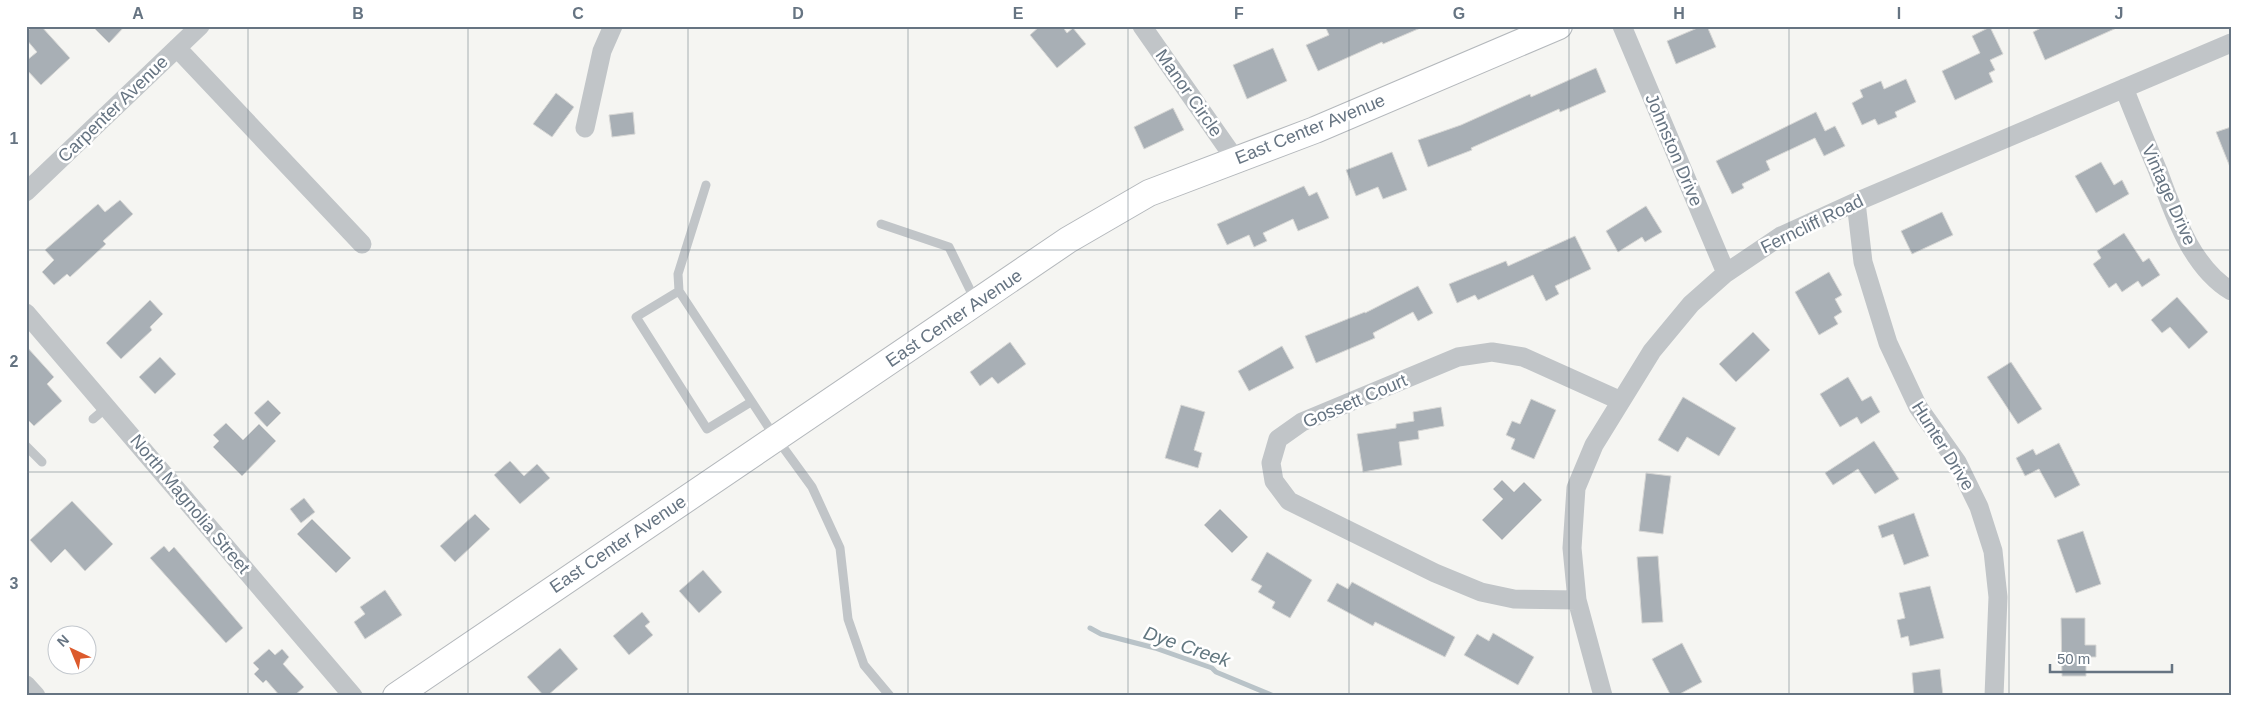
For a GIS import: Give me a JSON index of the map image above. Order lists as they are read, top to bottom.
{
  "streets": {
    "street": [
      "Manor Circle",
      "Carpenter Avenue",
      "East Center Avenue",
      "Johnston Drive",
      "Vintage Drive",
      "Ferncliff Road",
      "Gossett Court",
      "Hunter Drive",
      "North Magnolia Street"
    ]
  },
  "crossings": [
    ["Manor Circle", "East Center Avenue"],
    ["Johnston Drive", "Ferncliff Road"],
    ["Vintage Drive", "Ferncliff Road"],
    ["Ferncliff Road", "Gossett Court"],
    ["Ferncliff Road", "Hunter Drive"]
  ],
  "water": ["Dye Creek"],
  "scale_bar": "50 m",
  "north": "top left",
  "grid": {
    "columns": [
      "A",
      "B",
      "C",
      "D",
      "E",
      "F",
      "G",
      "H",
      "I",
      "J"
    ],
    "rows": ["1", "2", "3"]
  }
}
